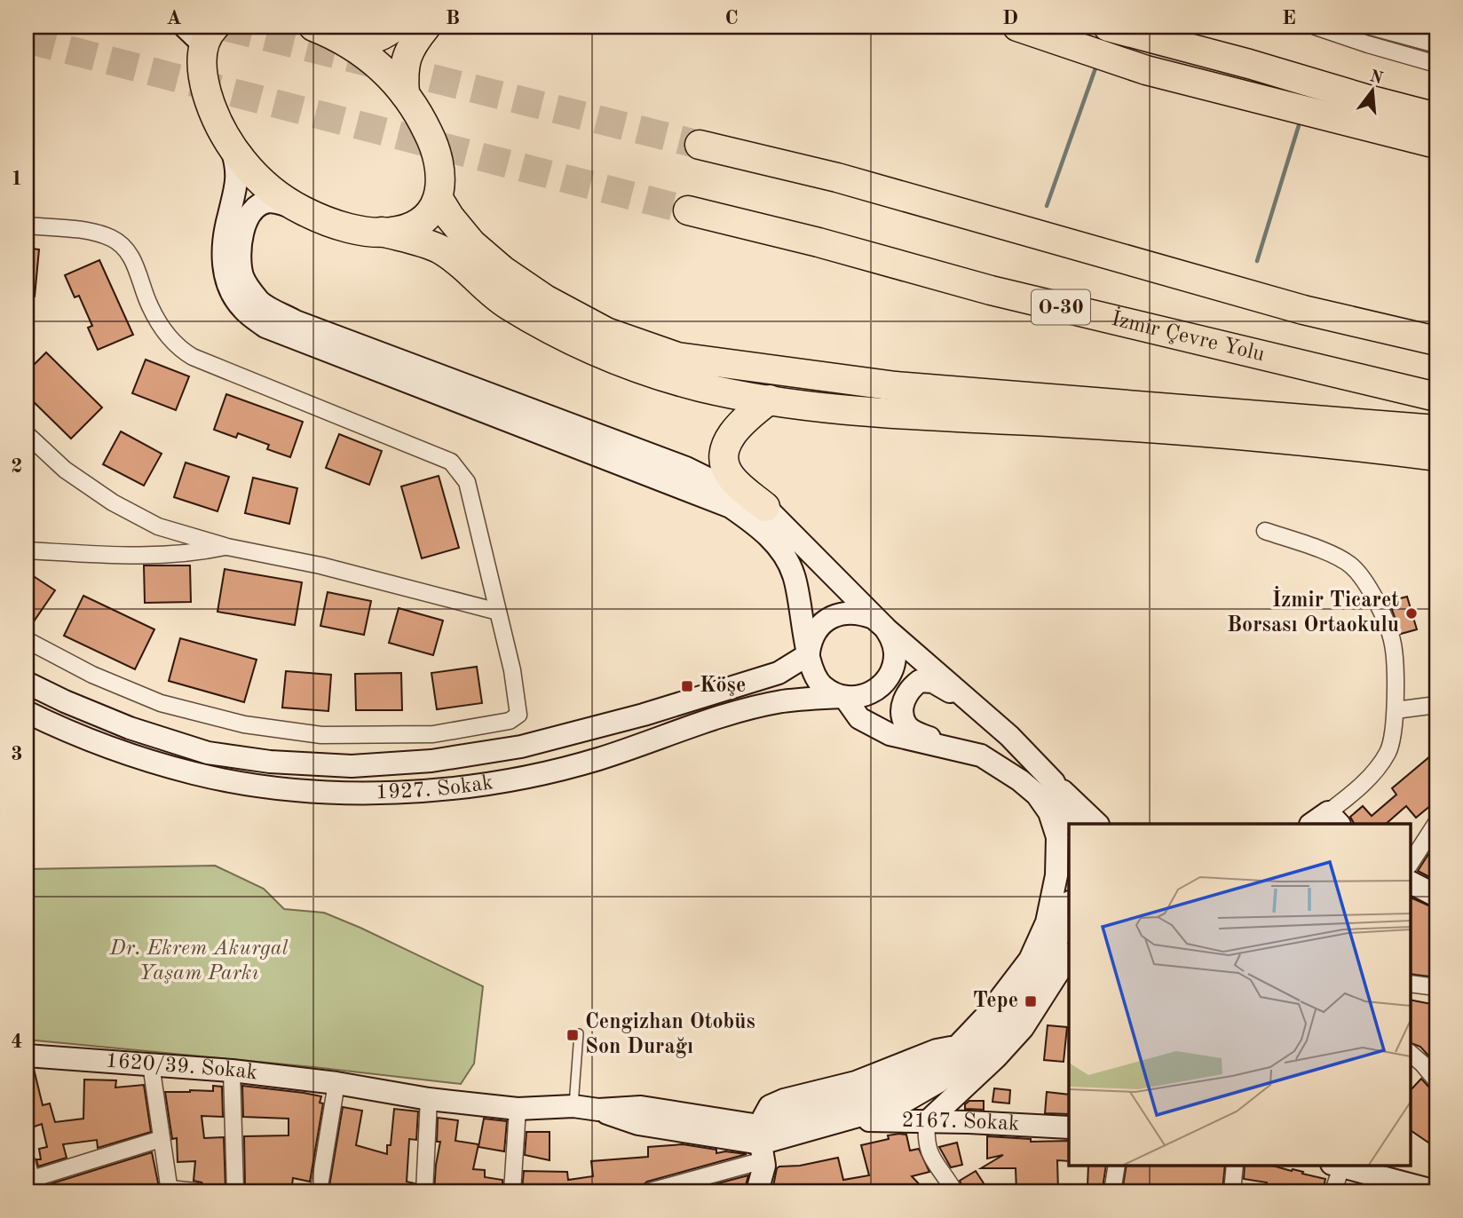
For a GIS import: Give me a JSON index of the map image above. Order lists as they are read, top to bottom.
{
  "streets": {
    "highway": ["O-30", "İzmir Çevre Yolu"],
    "main road": ["1927. Sokak", "1620/39. Sokak", "2167. Sokak"]
  },
  "parks": ["Dr. Ekrem Akurgal Yaşam Parkı"],
  "places": {
    "other": ["İzmir Ticaret Borsası Ortaokulu"],
    "transit": ["Köşe", "Tepe", "Cengizhan Otobüs Son Durağı"]
  },
  "north": "top",
  "grid": {
    "columns": [
      "A",
      "B",
      "C",
      "D",
      "E"
    ],
    "rows": [
      "1",
      "2",
      "3",
      "4"
    ]
  }
}
